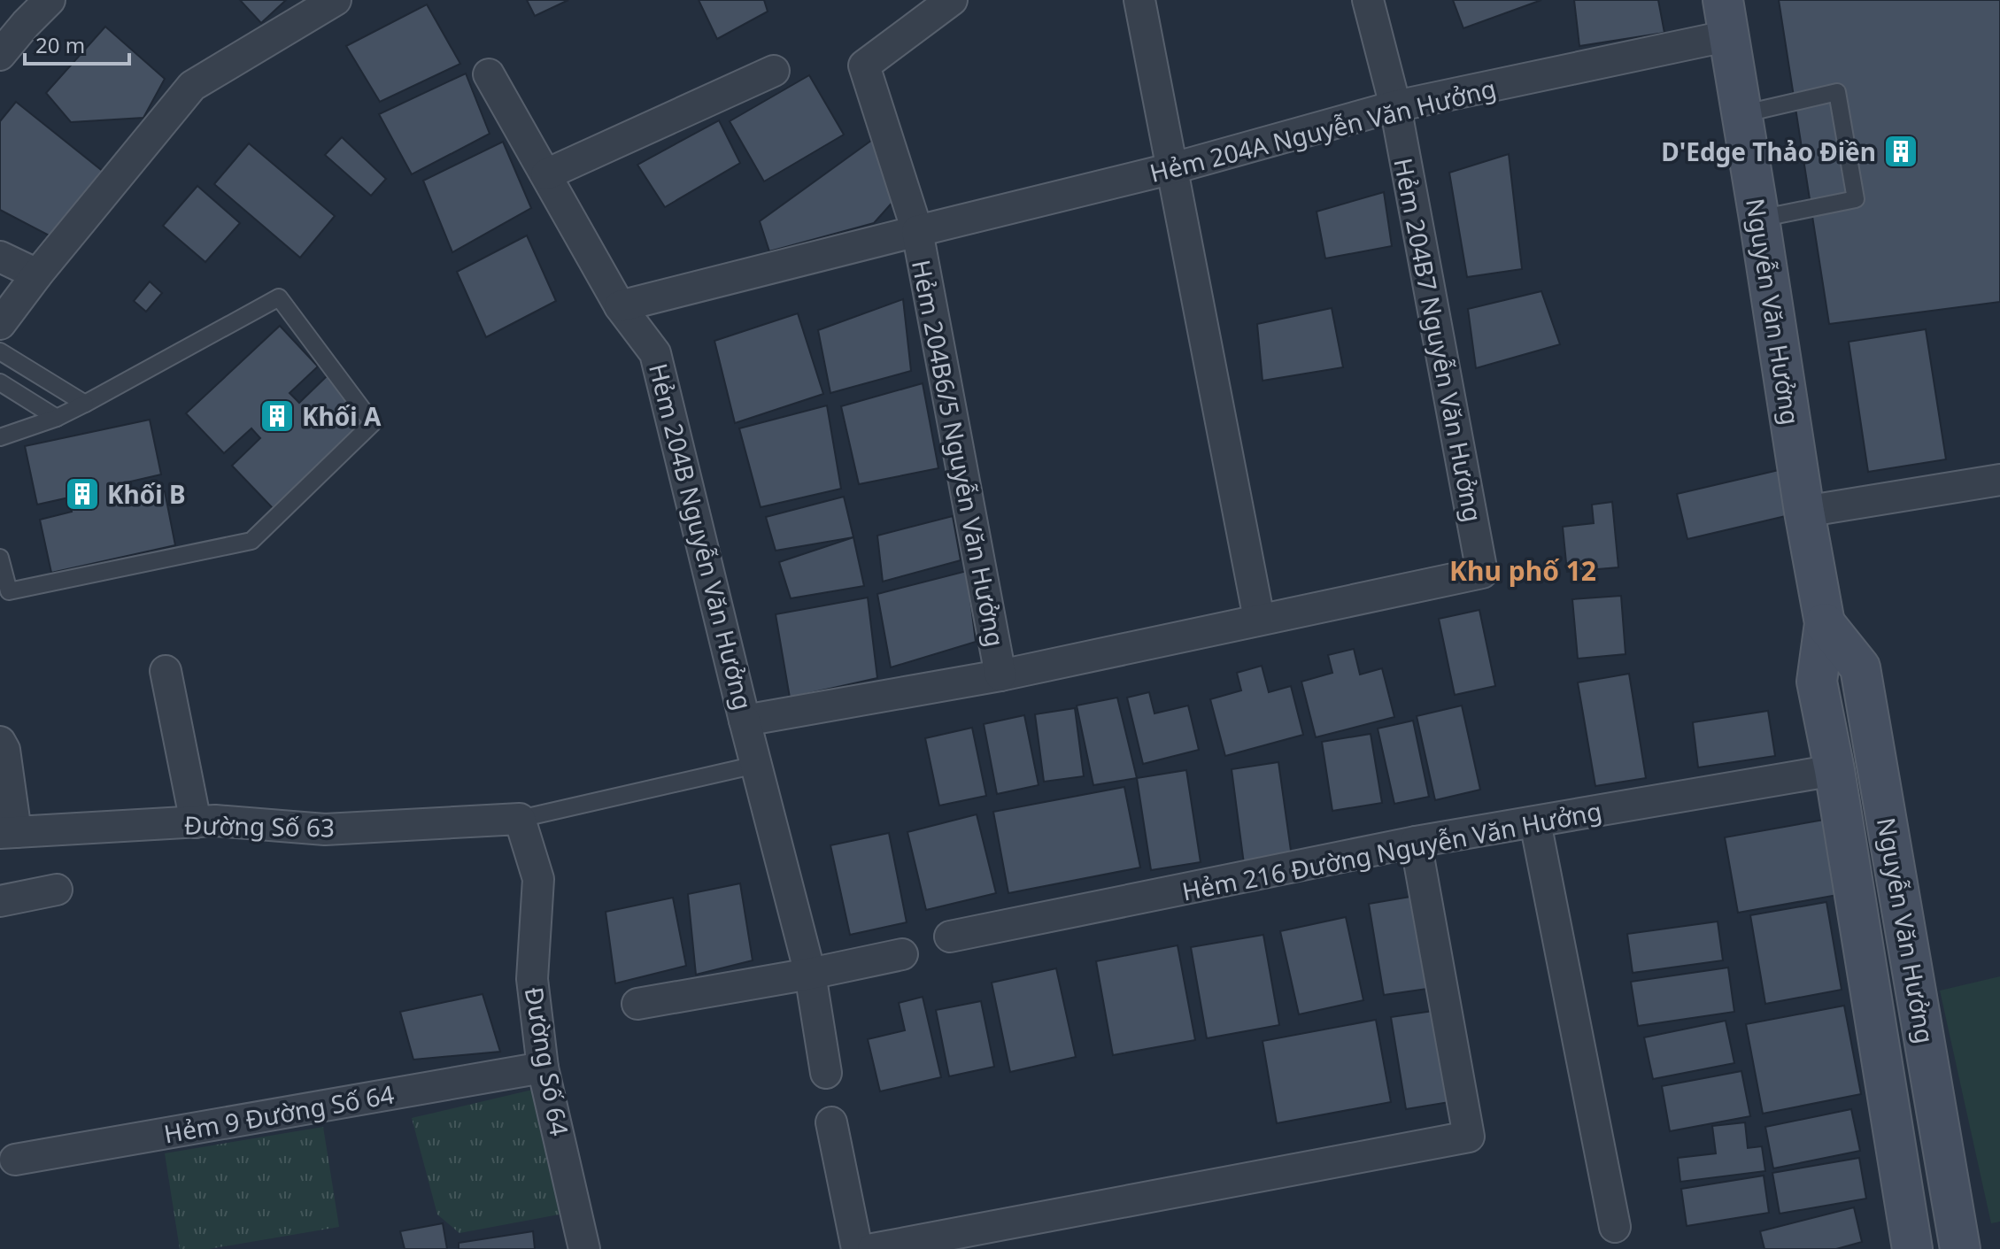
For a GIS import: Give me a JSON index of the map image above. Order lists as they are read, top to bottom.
{
  "streets": {
    "main road": ["Nguyễn Văn Hưởng"],
    "street": [
      "Hẻm 204A Nguyễn Văn Hưởng",
      "Hẻm 204B7 Nguyễn Văn Hưởng",
      "Hẻm 204B6/5 Nguyễn Văn Hưởng",
      "Hẻm 204B Nguyễn Văn Hưởng",
      "Đường Số 63",
      "Hẻm 216 Đường Nguyễn Văn Hưởng",
      "Đường Số 64",
      "Hẻm 9 Đường Số 64"
    ]
  },
  "crossings": [
    ["Hẻm 204A Nguyễn Văn Hưởng", "Nguyễn Văn Hưởng"],
    ["Hẻm 204A Nguyễn Văn Hưởng", "Hẻm 204B7 Nguyễn Văn Hưởng"],
    ["Hẻm 204A Nguyễn Văn Hưởng", "Hẻm 204B6/5 Nguyễn Văn Hưởng"],
    ["Nguyễn Văn Hưởng", "Hẻm 216 Đường Nguyễn Văn Hưởng"],
    ["Hẻm 204B7 Nguyễn Văn Hưởng", "Hẻm 204B Nguyễn Văn Hưởng"],
    ["Hẻm 204B6/5 Nguyễn Văn Hưởng", "Hẻm 204B Nguyễn Văn Hưởng"],
    ["Đường Số 63", "Đường Số 64"],
    ["Đường Số 64", "Hẻm 9 Đường Số 64"]
  ],
  "districts": ["Khu phố 12"],
  "places": {
    "building": ["D'Edge Thảo Điền", "Khối A", "Khối B"]
  },
  "scale_bar": "20 m"
}
